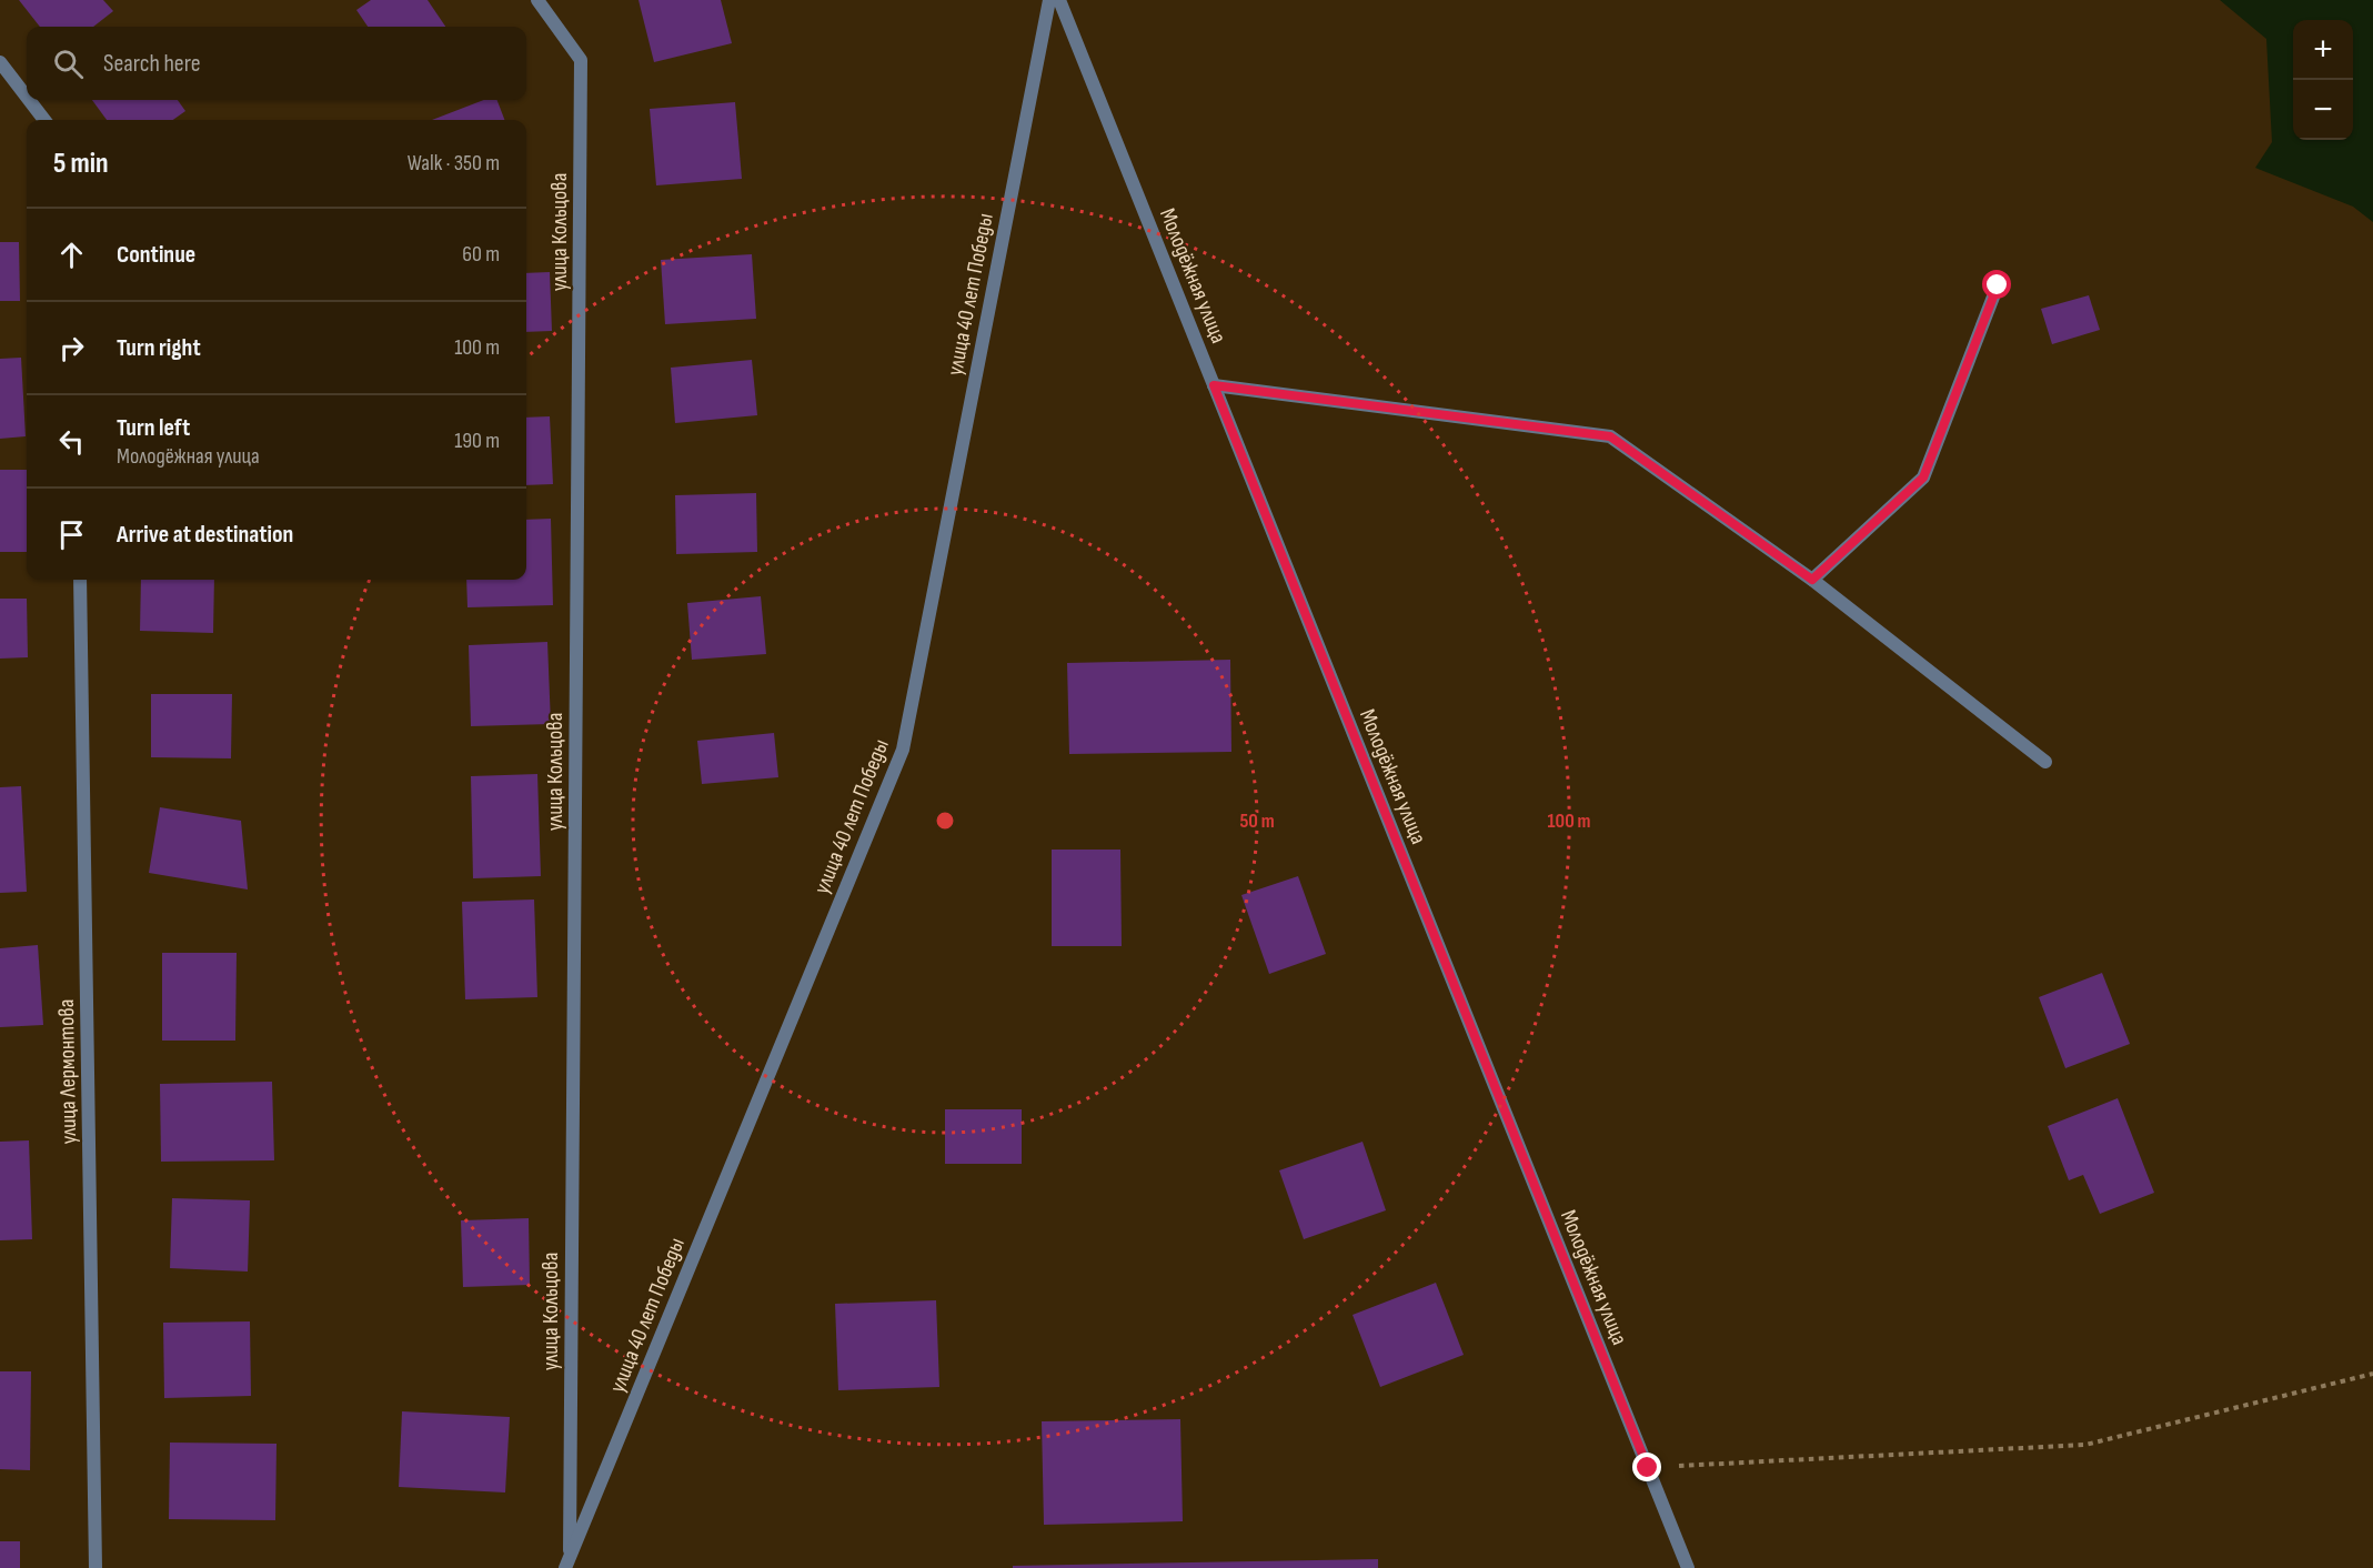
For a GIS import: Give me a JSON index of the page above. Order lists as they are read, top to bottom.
{
  "streets": {
    "street": [
      "улица Кольцова",
      "Молодёжная улица",
      "улица 40 лет Победы",
      "улица Лермонтова"
    ]
  },
  "crossings": [
    ["улица Кольцова", "улица 40 лет Победы"]
  ],
  "page": {
    "map_buttons": ["+", "−"],
    "search": "Search here",
    "heading": ["5 min", "Walk · 350 m"],
    "list": [
      ["Continue", "60 m"],
      ["Turn right", "100 m"],
      ["Turn left", "Молодёжная улица", "190 m"],
      "Arrive at destination"
    ]
  },
  "rings": ["50 m", "100 m"]
}
